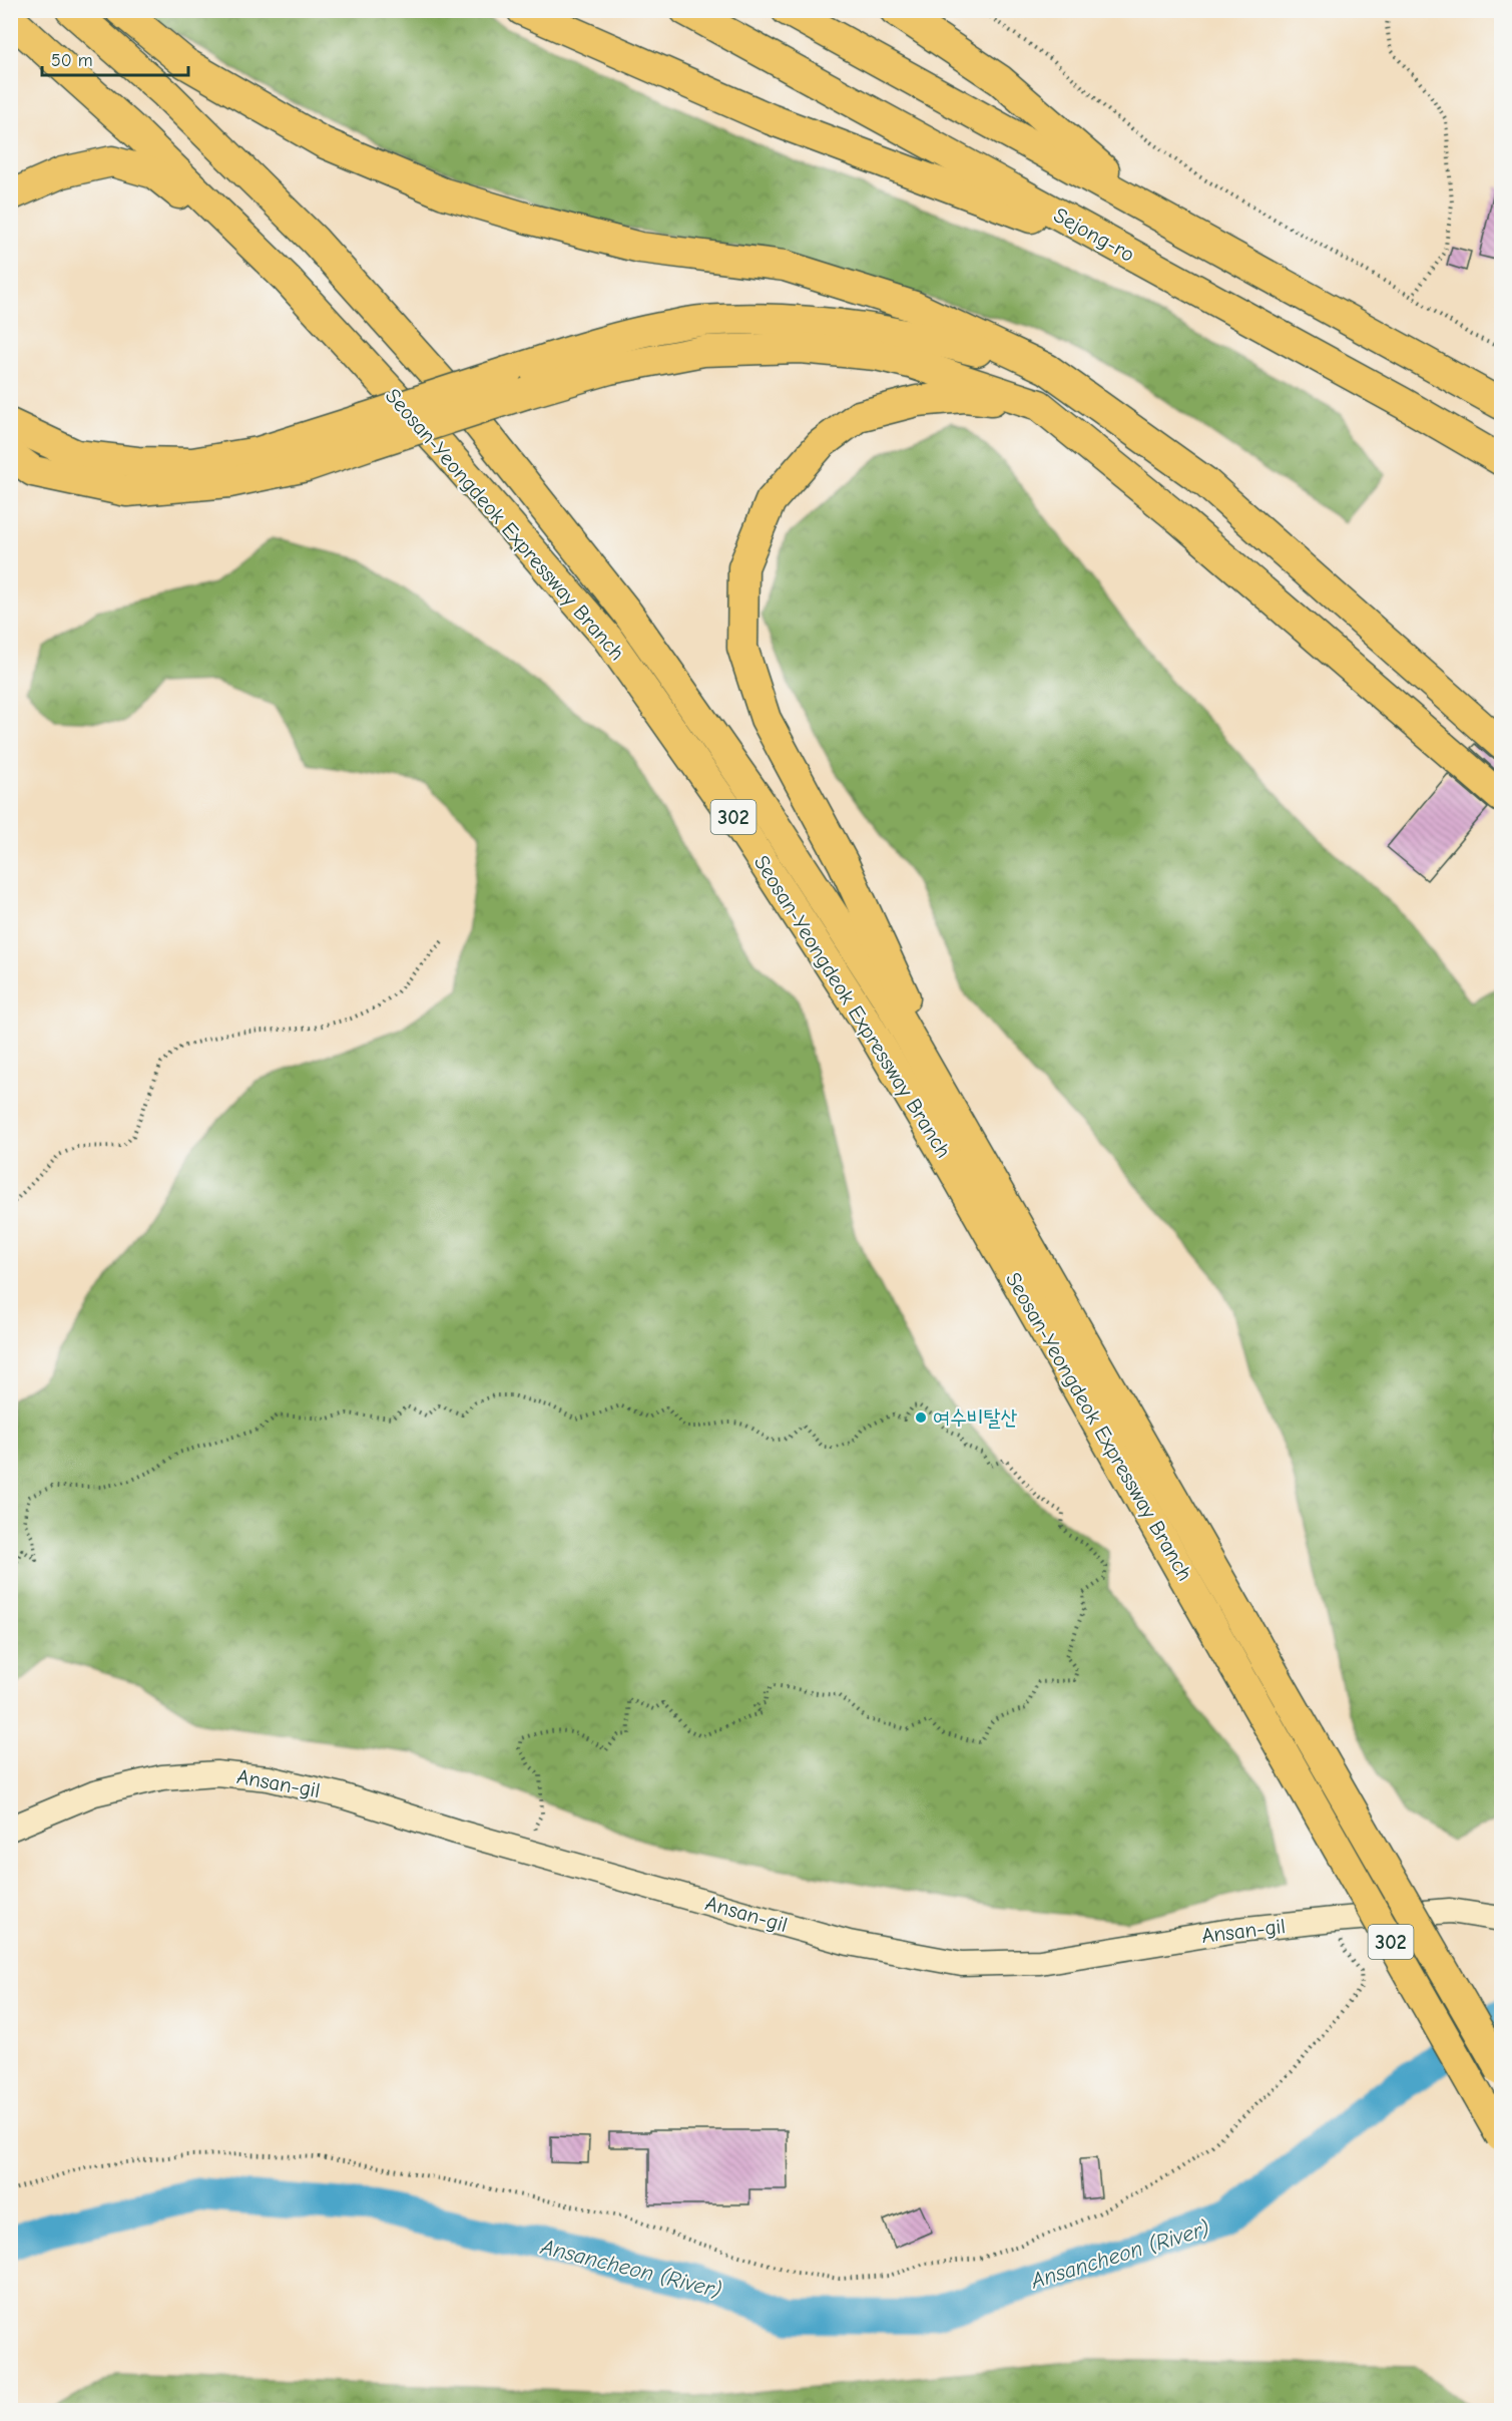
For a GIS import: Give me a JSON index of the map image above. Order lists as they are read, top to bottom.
{
  "streets": {
    "highway": ["Sejong-ro", "Seosan-Yeongdeok Expressway Branch", "302"],
    "street": ["Ansan-gil"]
  },
  "water": ["Ansancheon (River)"],
  "places": ["여수비탈산"],
  "scale_bar": "50 m"
}
